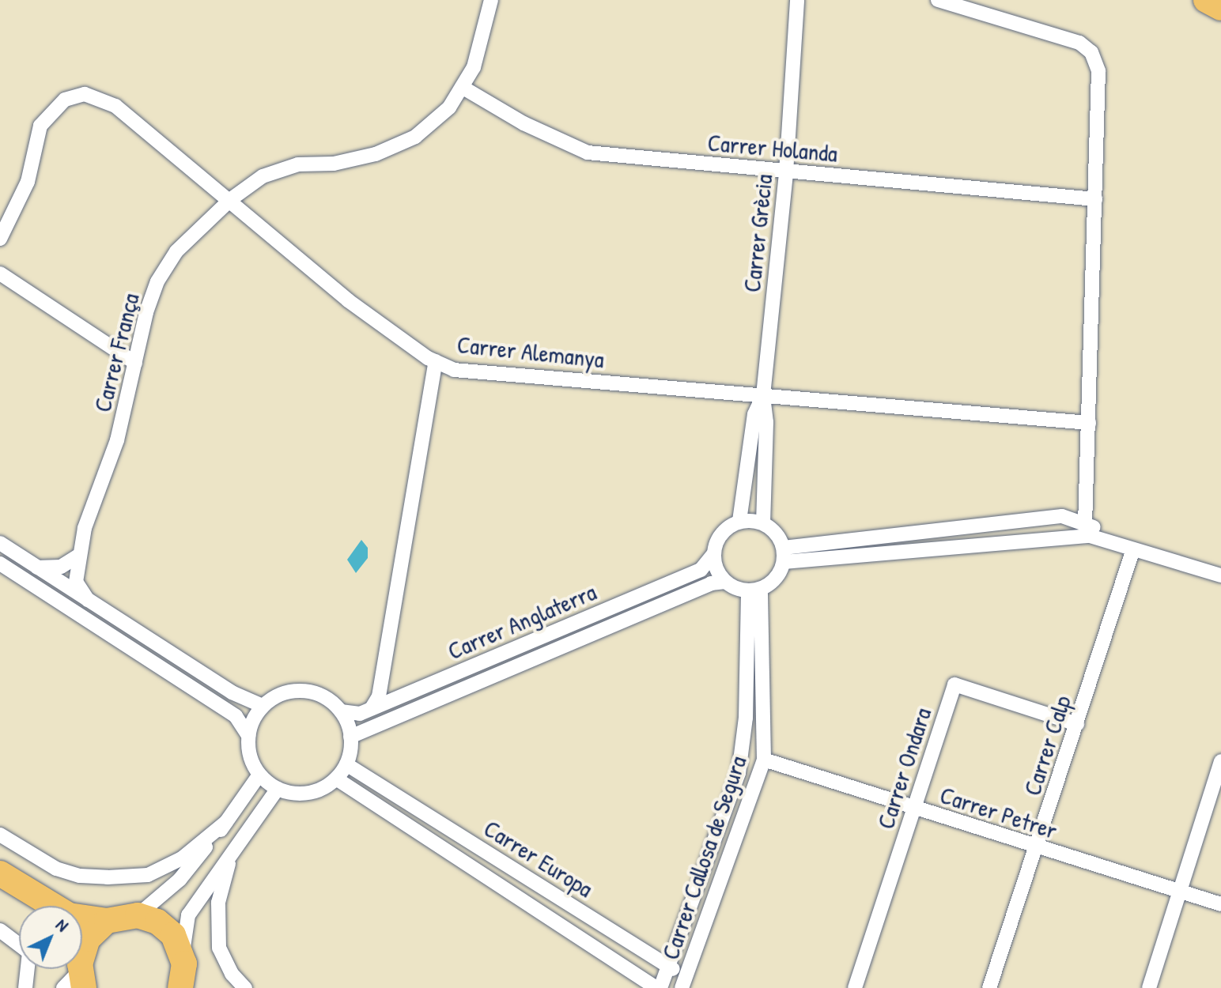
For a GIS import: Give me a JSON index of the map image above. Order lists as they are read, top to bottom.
{
  "streets": {
    "street": [
      "Carrer Holanda",
      "Carrer Grècia",
      "Carrer Alemanya",
      "Carrer França",
      "Carrer Anglaterra",
      "Carrer Calp",
      "Carrer Ondara",
      "Carrer Petrer",
      "Carrer Callosa de Segura",
      "Carrer Europa"
    ]
  },
  "crossings": [
    ["Carrer Holanda", "Carrer Grècia"],
    ["Carrer Holanda", "Carrer França"],
    ["Carrer Grècia", "Carrer Alemanya"],
    ["Carrer Grècia", "Carrer Anglaterra"],
    ["Carrer Grècia", "Carrer Callosa de Segura"],
    ["Carrer Alemanya", "Carrer França"],
    ["Carrer Anglaterra", "Carrer Callosa de Segura"],
    ["Carrer Anglaterra", "Carrer Europa"],
    ["Carrer Calp", "Carrer Ondara"],
    ["Carrer Calp", "Carrer Petrer"],
    ["Carrer Ondara", "Carrer Petrer"],
    ["Carrer Petrer", "Carrer Callosa de Segura"],
    ["Carrer Callosa de Segura", "Carrer Europa"]
  ],
  "north": "top right"
}
